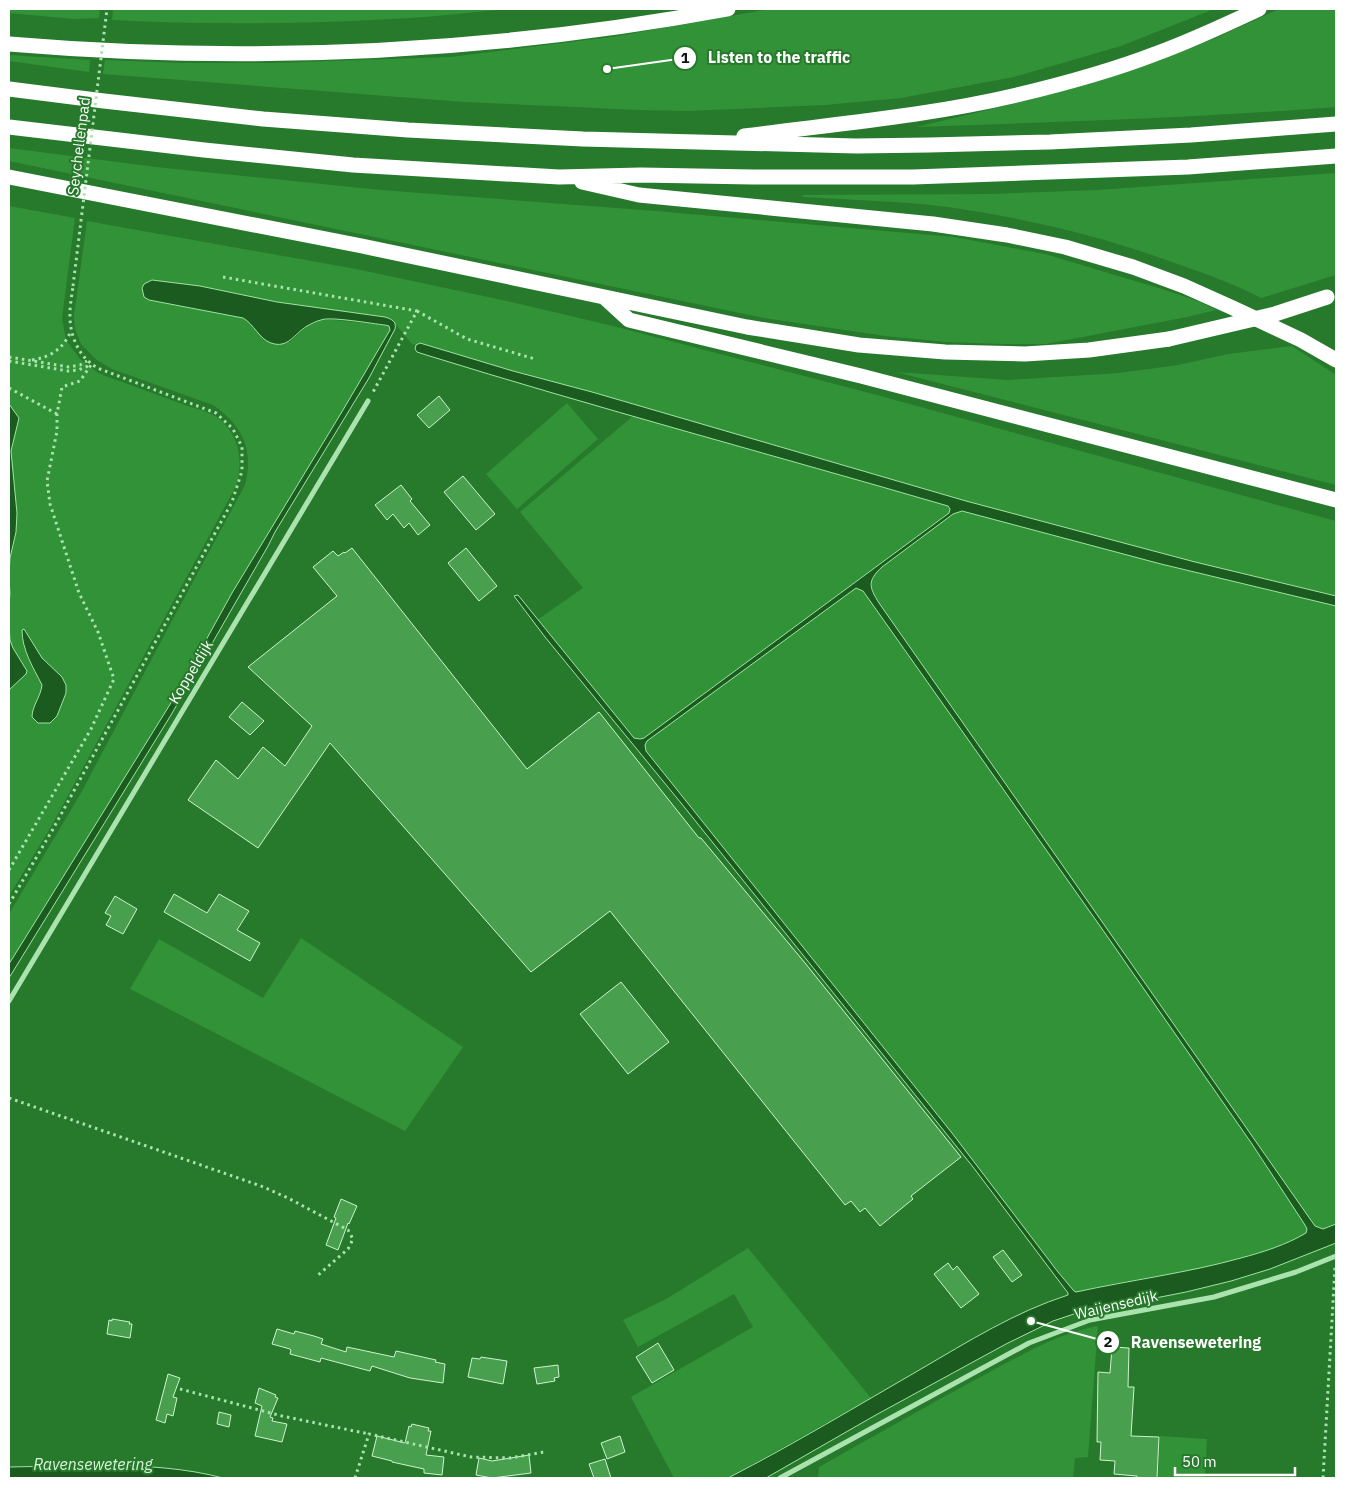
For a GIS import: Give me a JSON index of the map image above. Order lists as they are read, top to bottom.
{
  "streets": {
    "street": ["Koppeldijk", "Waijensedijk"],
    "path": ["Seychellenpad"]
  },
  "water": ["Ravensewetering"],
  "places": ["Listen to the traffic", "Ravensewetering"],
  "scale_bar": "50 m"
}
